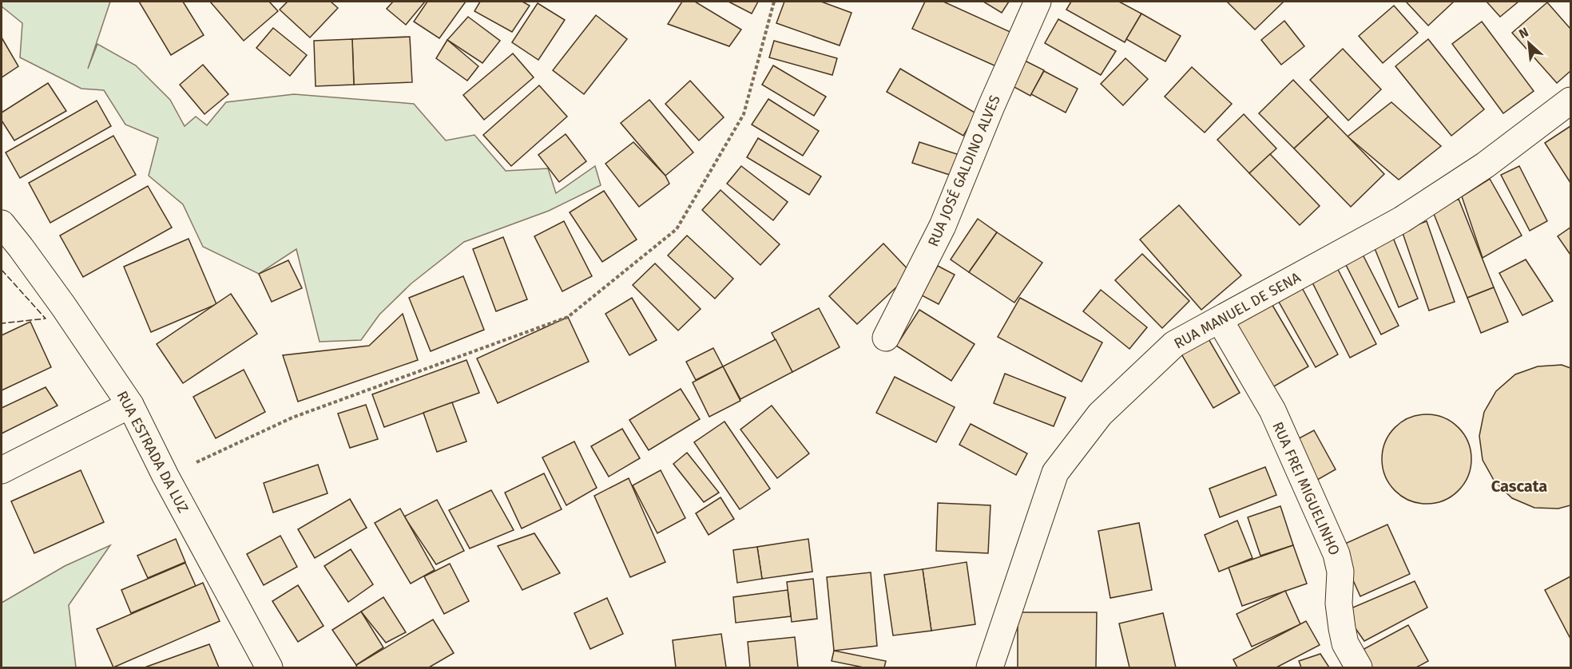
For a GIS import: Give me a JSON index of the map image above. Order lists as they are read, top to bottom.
{
  "streets": {
    "street": [
      "RUA JOSÉ GALDINO ALVES",
      "RUA MANUEL DE SENA",
      "RUA ESTRADA DA LUZ",
      "RUA FREI MIGUELINHO"
    ]
  },
  "crossings": [
    ["RUA MANUEL DE SENA", "RUA FREI MIGUELINHO"]
  ],
  "districts": ["Cascata"],
  "north": "top left"
}
